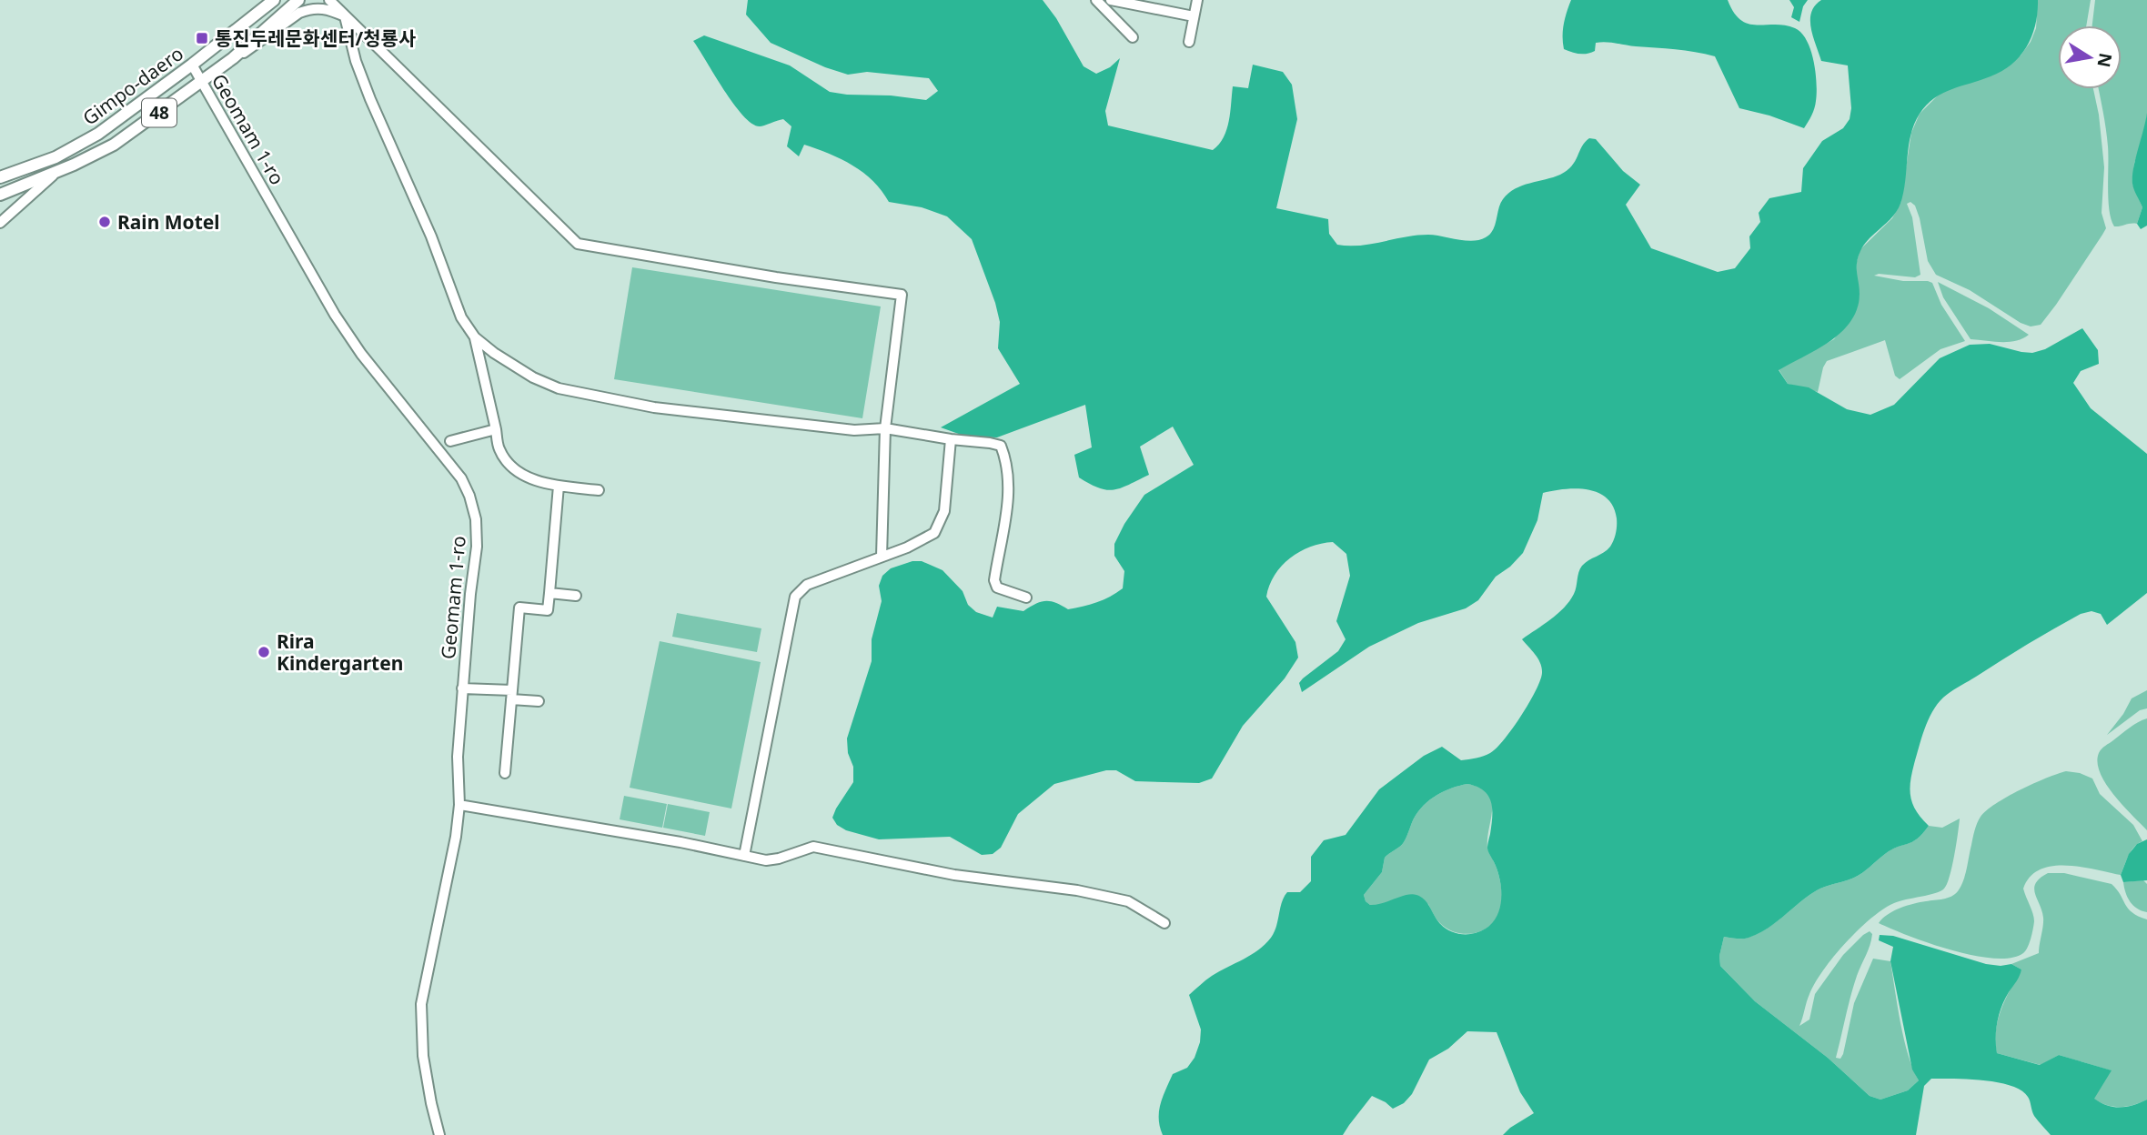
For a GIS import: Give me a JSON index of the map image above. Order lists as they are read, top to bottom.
{
  "streets": {
    "main road": ["Gimpo-daero", "48"],
    "street": ["Geomam 1-ro"]
  },
  "crossings": [
    ["Gimpo-daero", "Geomam 1-ro"]
  ],
  "places": {
    "transit": ["통진두레문화센터/청룡사"],
    "other": ["Rain Motel", "Rira Kindergarten"]
  },
  "north": "right"
}
